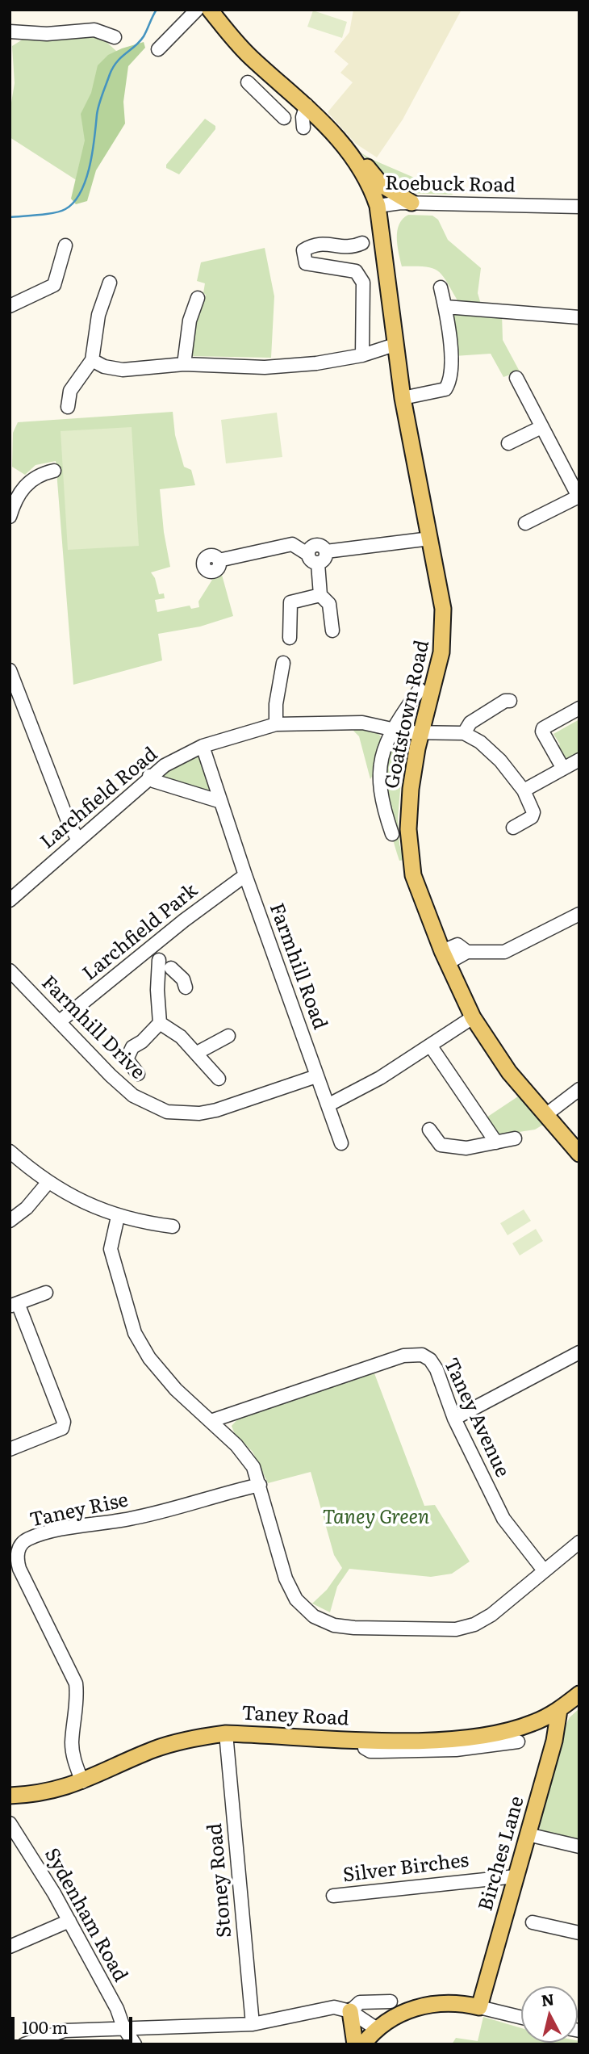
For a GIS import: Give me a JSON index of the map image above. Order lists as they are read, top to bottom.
{
  "streets": {
    "main road": [
      "Roebuck Road",
      "Goatstown Road",
      "Taney Road",
      "Birches Lane"
    ],
    "street": [
      "Larchfield Road",
      "Larchfield Park",
      "Farmhill Road",
      "Farmhill Drive",
      "Taney Avenue",
      "Taney Rise",
      "Silver Birches",
      "Stoney Road",
      "Sydenham Road"
    ]
  },
  "crossings": [
    ["Roebuck Road", "Goatstown Road"],
    ["Goatstown Road", "Larchfield Road"],
    ["Larchfield Road", "Farmhill Road"],
    ["Larchfield Park", "Farmhill Road"],
    ["Larchfield Park", "Farmhill Drive"],
    ["Farmhill Road", "Farmhill Drive"],
    ["Taney Rise", "Taney Road"],
    ["Taney Road", "Birches Lane"],
    ["Taney Road", "Stoney Road"],
    ["Birches Lane", "Silver Birches"]
  ],
  "parks": ["Taney Green"],
  "scale_bar": "100 m",
  "north": "top"
}
